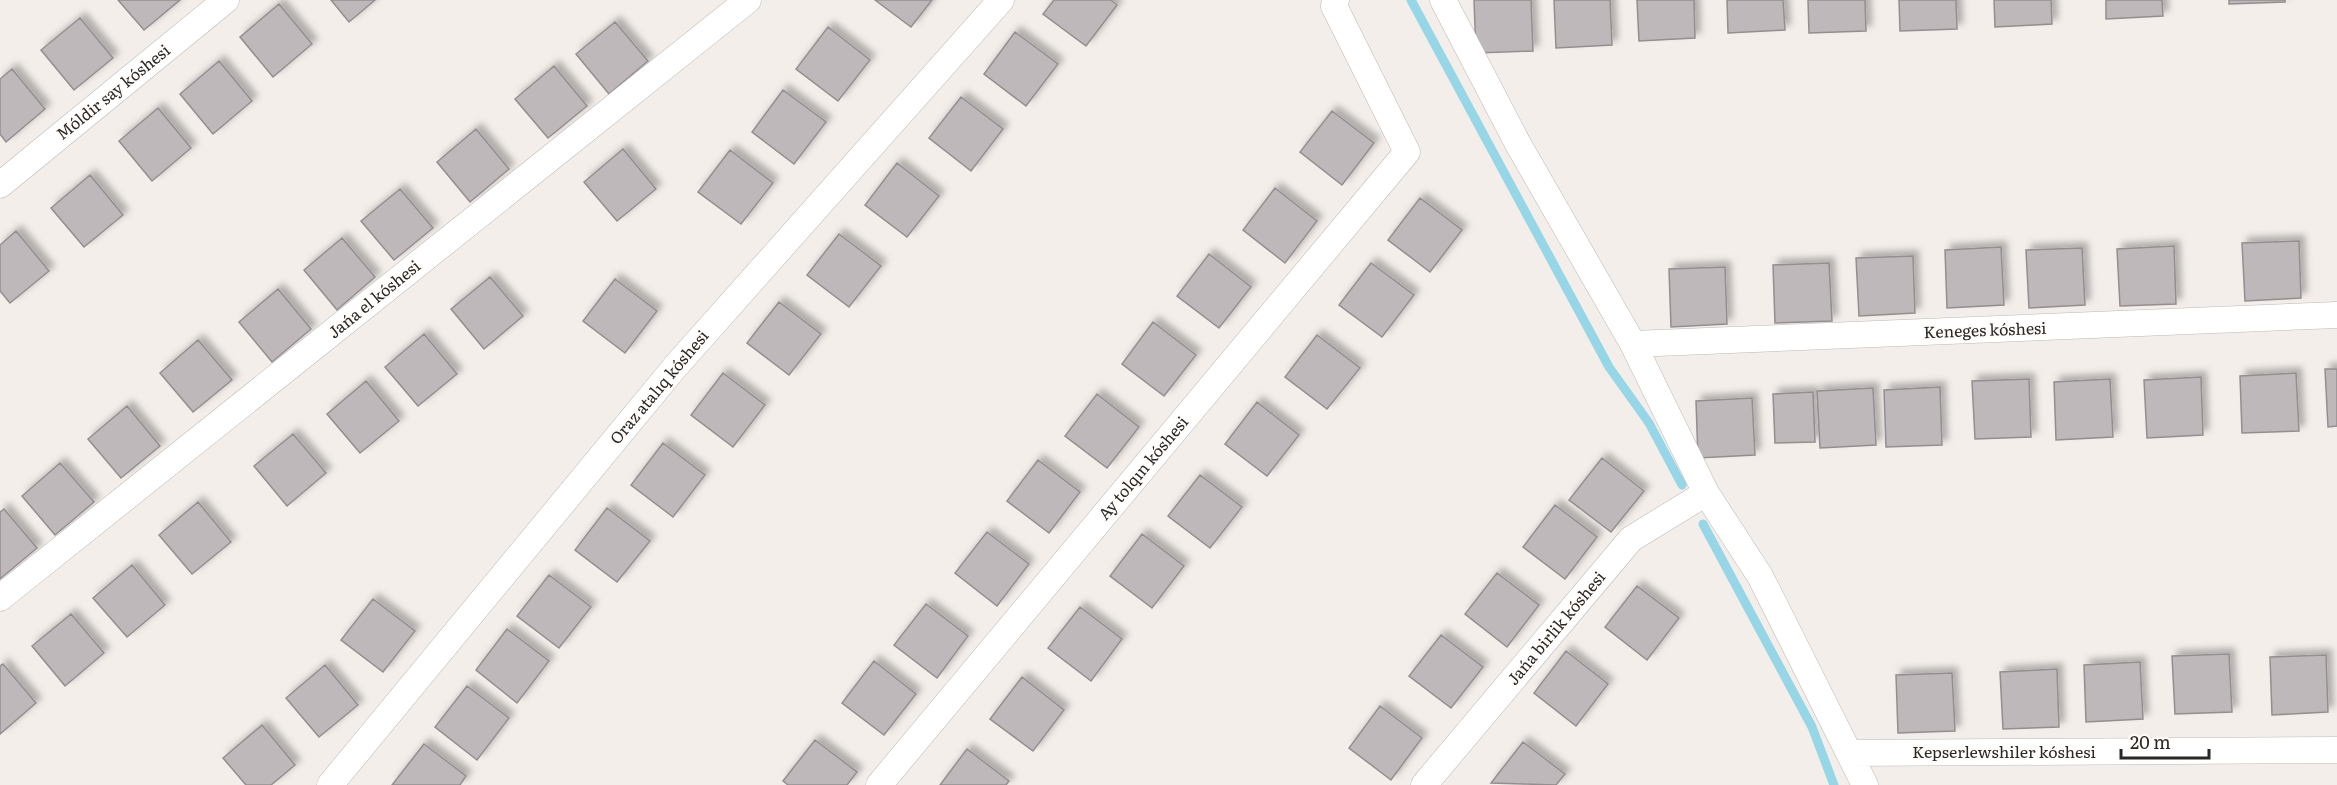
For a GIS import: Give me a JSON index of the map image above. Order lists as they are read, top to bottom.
{
  "streets": {
    "street": [
      "Móldir say kóshesi",
      "Jańa el kóshesi",
      "Keneges kóshesi",
      "Oraz atalıq kóshesi",
      "Ay tolqın kóshesi",
      "Jańa birlik kóshesi",
      "Kepserlewshiler kóshesi"
    ]
  },
  "scale_bar": "20 m"
}
